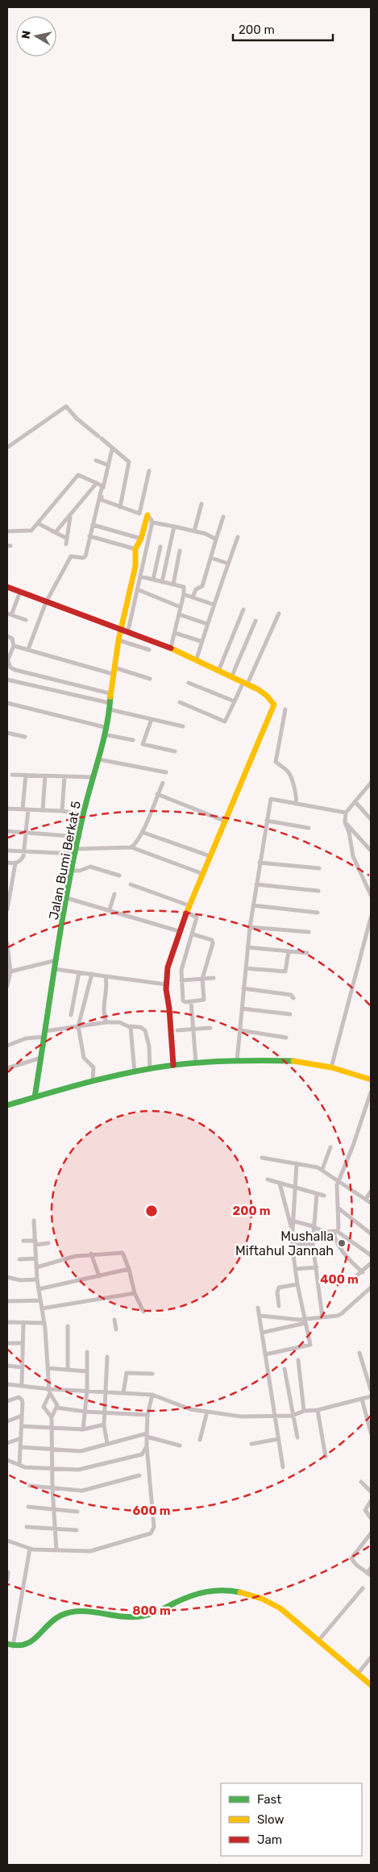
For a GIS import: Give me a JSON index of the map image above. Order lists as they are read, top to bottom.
{
  "streets": {
    "street": ["Jalan Bumi Berkat 5"]
  },
  "places": ["Mushalla Miftahul Jannah"],
  "legend": ["Fast", "Slow", "Jam"],
  "scale_bar": "200 m",
  "north": "left",
  "rings": [
    "200 m",
    "400 m",
    "600 m",
    "800 m"
  ]
}
